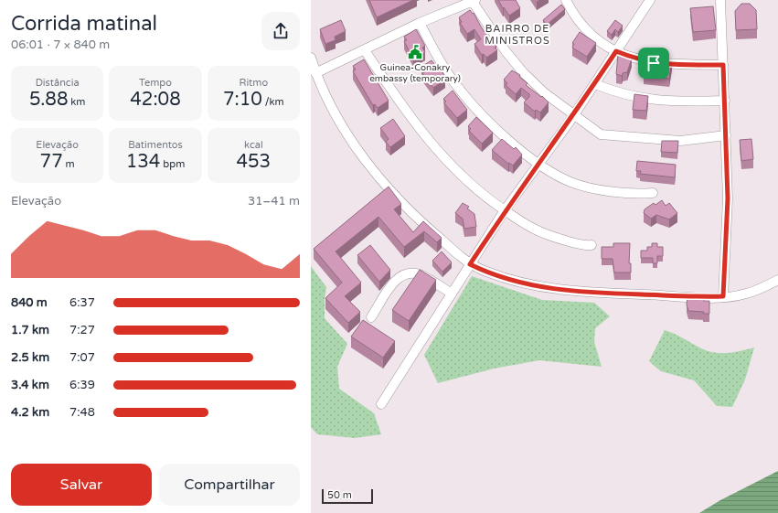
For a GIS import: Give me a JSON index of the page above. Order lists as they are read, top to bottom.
{
  "districts": ["BAIRRO DE MINISTROS"],
  "places": {
    "public building": ["Guinea-Conakry embassy (temporary)"]
  },
  "scale_bar": "50 m",
  "page": {
    "heading": ["Corrida matinal", "06:01 · 7 × 840 m"],
    "stats": [
      ["Distância", "5.88 km"],
      ["Tempo", "42:08"],
      ["Ritmo", "7:10 /km"],
      ["Elevação", "77 m"],
      ["Batimentos", "134 bpm"],
      ["kcal", "453"]
    ],
    "chart": ["Elevação", "31–41 m"],
    "list": [
      {
        "name": "840 m",
        "note": "6:37"
      },
      {
        "name": "1.7 km",
        "note": "7:27"
      },
      {
        "name": "2.5 km",
        "note": "7:07"
      },
      {
        "name": "3.4 km",
        "note": "6:39"
      },
      {
        "name": "4.2 km",
        "note": "7:48"
      }
    ],
    "buttons": ["Salvar", "Compartilhar"],
    "scale": "50 m"
  }
}
